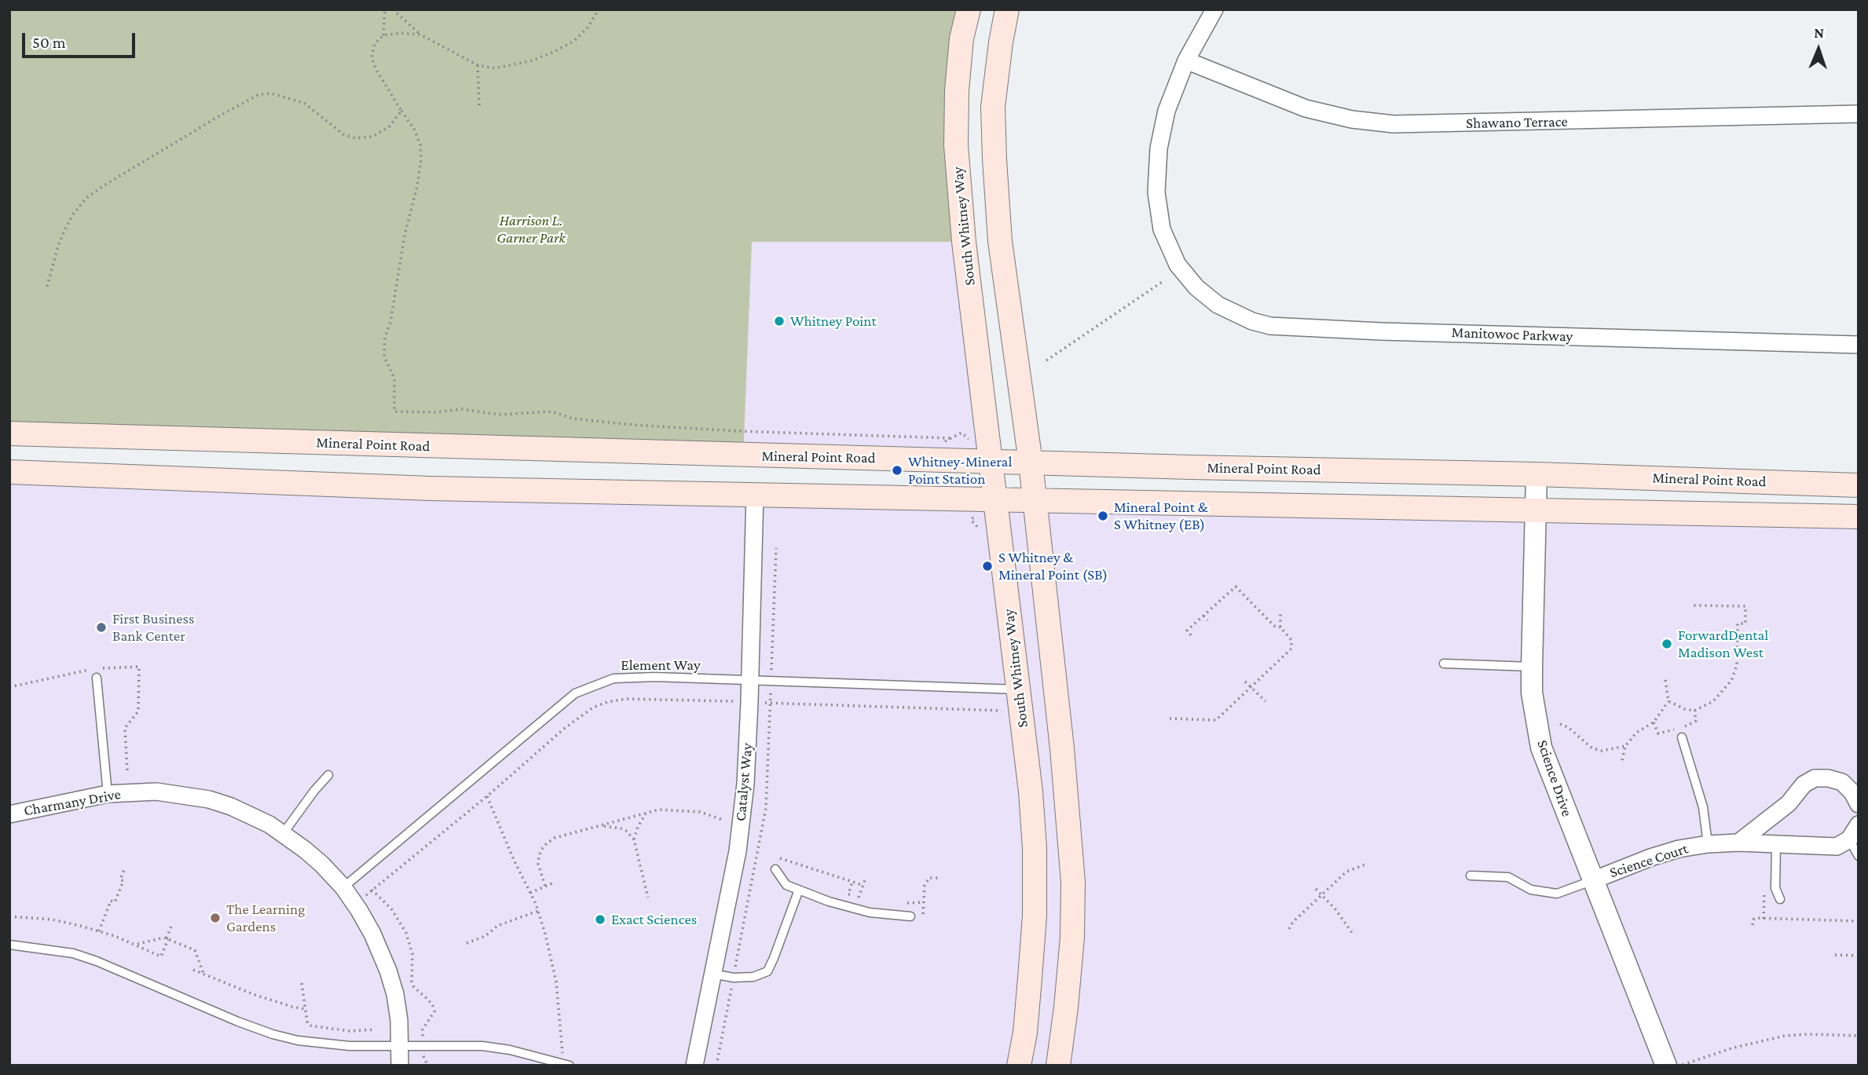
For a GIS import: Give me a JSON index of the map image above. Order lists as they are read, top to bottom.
{
  "streets": {
    "main road": ["South Whitney Way", "Mineral Point Road"],
    "street": [
      "Shawano Terrace",
      "Manitowoc Parkway",
      "Science Drive",
      "Catalyst Way",
      "Charmany Drive",
      "Science Court"
    ],
    "lane": ["Element Way"]
  },
  "crossings": [
    ["Shawano Terrace", "Manitowoc Parkway"],
    ["South Whitney Way", "Mineral Point Road"],
    ["South Whitney Way", "Element Way"],
    ["Mineral Point Road", "Science Drive"],
    ["Element Way", "Catalyst Way"],
    ["Element Way", "Charmany Drive"],
    ["Science Drive", "Science Court"]
  ],
  "parks": ["Harrison L. Garner Park"],
  "places": [
    "Whitney Point",
    "Whitney-Mineral Point Station",
    "Mineral Point & S Whitney (EB)",
    "S Whitney & Mineral Point (SB)",
    "First Business Bank Center",
    "ForwardDental Madison West",
    "The Learning Gardens",
    "Exact Sciences"
  ],
  "scale_bar": "50 m",
  "north": "top"
}
